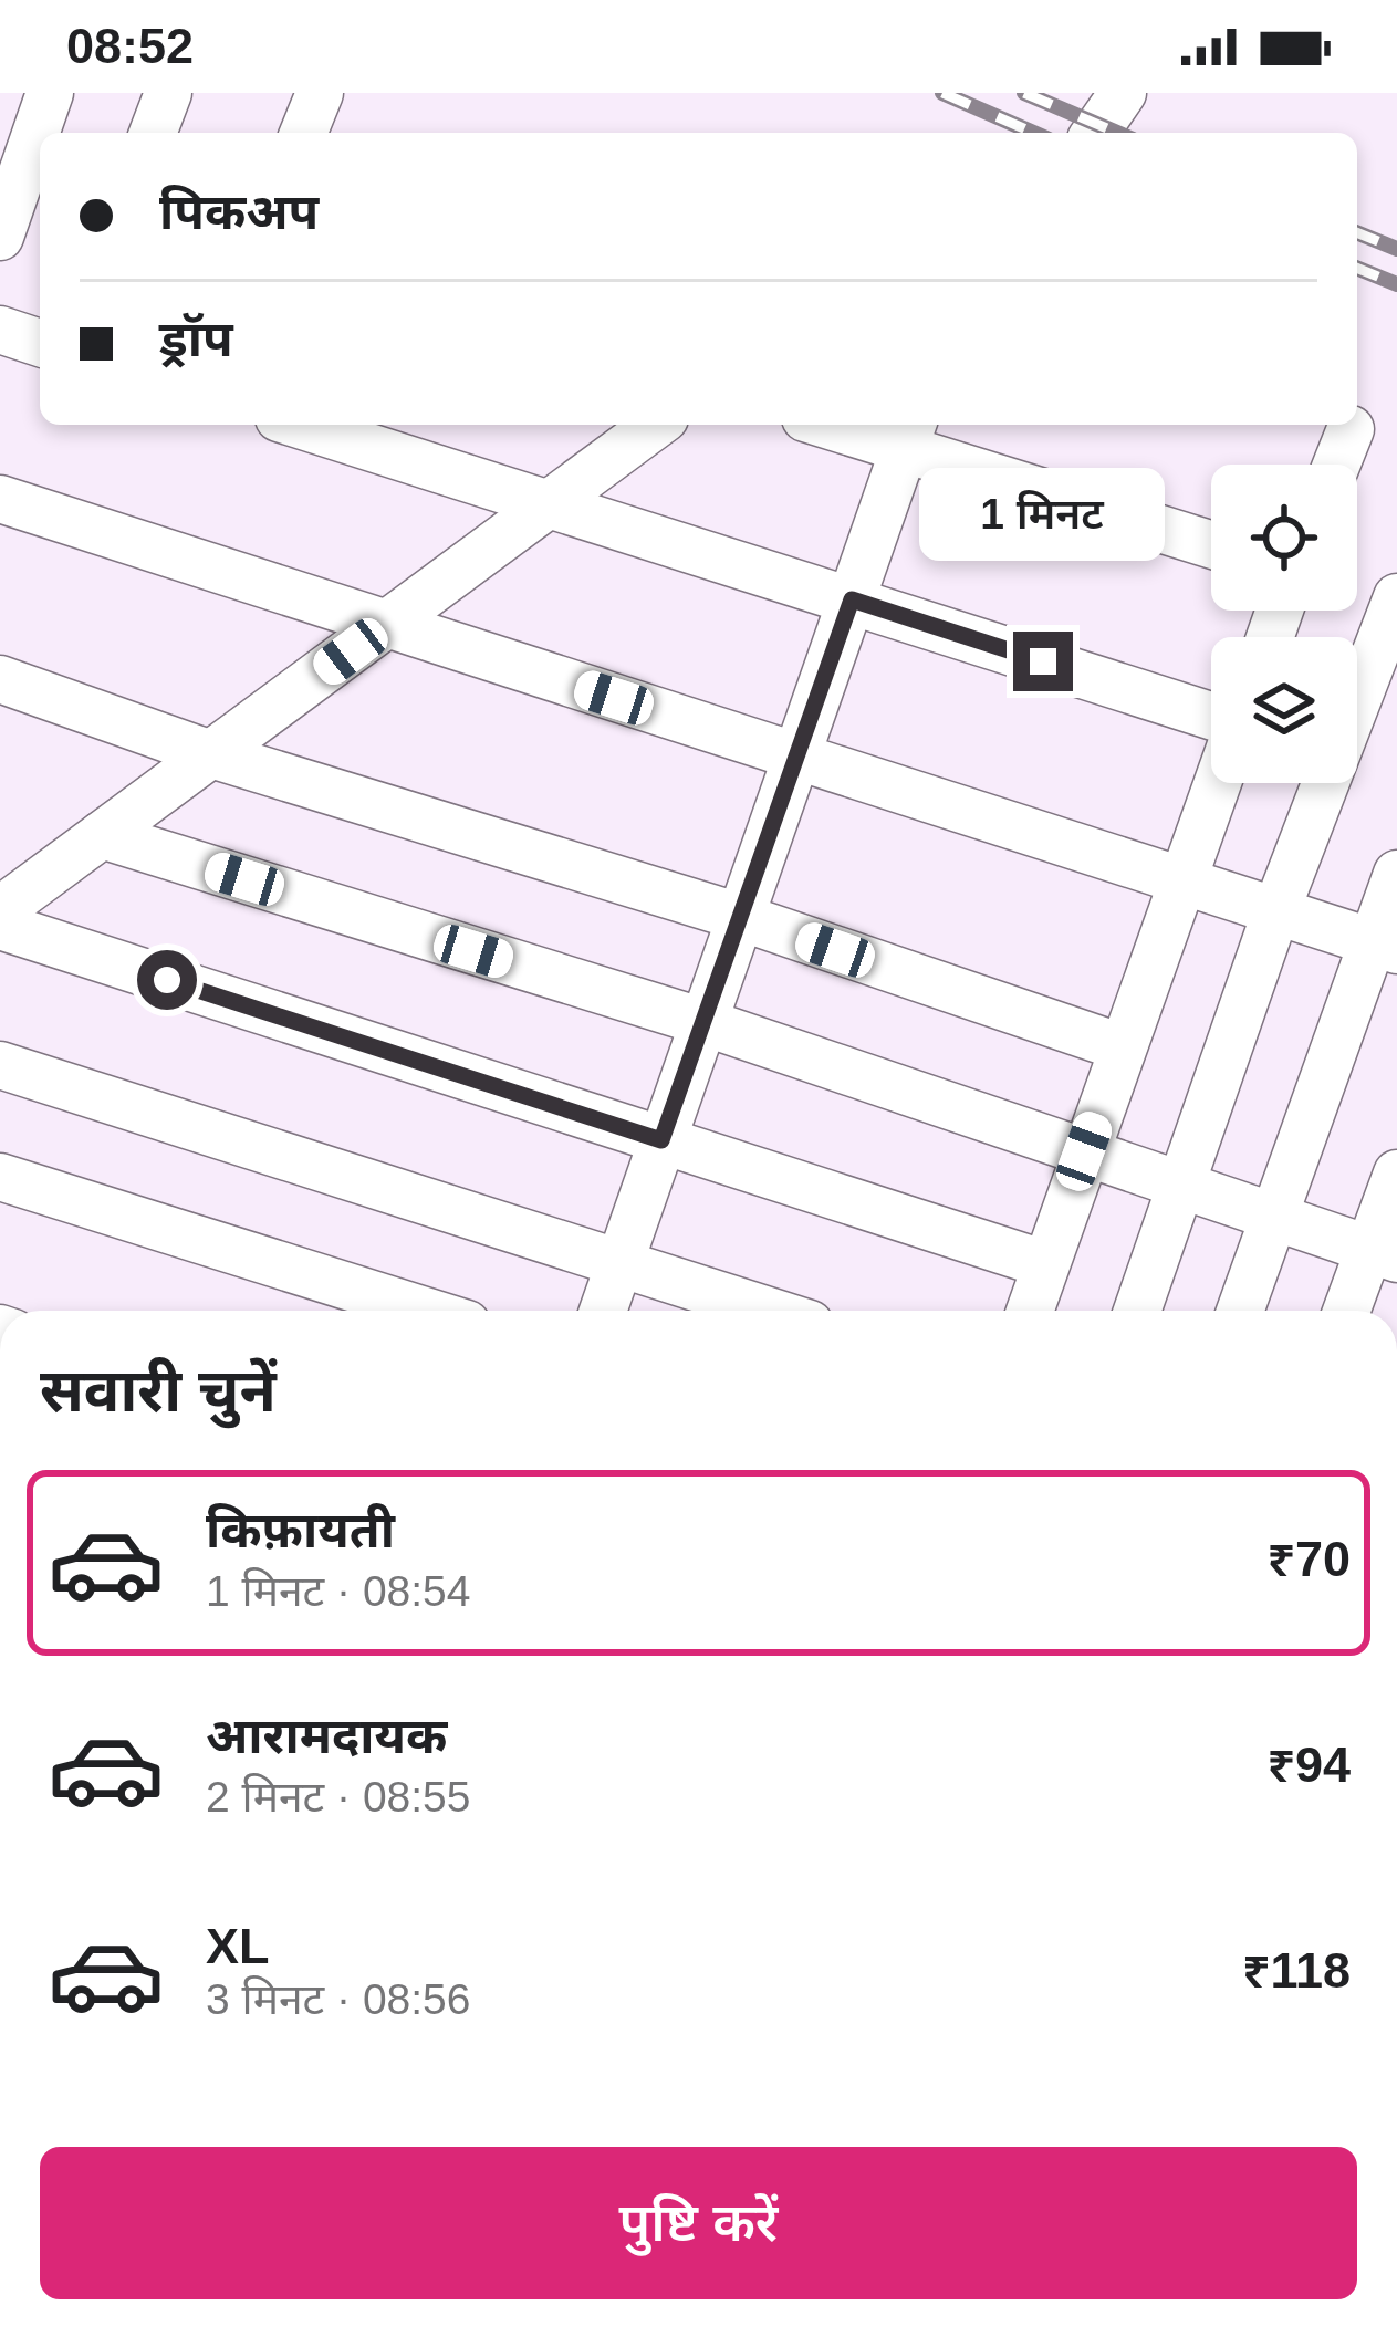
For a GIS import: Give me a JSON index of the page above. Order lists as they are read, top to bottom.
{
  "page": {
    "status": "08:52",
    "banner": ["पिकअप", "ड्रॉप"],
    "bubble": "1 मिनट",
    "heading": "सवारी चुनें",
    "list": [
      {
        "name": "किफ़ायती",
        "note": "1 मिनट · 08:54",
        "value": "₹70"
      },
      {
        "name": "आरामदायक",
        "note": "2 मिनट · 08:55",
        "value": "₹94"
      },
      {
        "name": "XL",
        "note": "3 मिनट · 08:56",
        "value": "₹118"
      }
    ],
    "buttons": "पुष्टि करें"
  }
}
